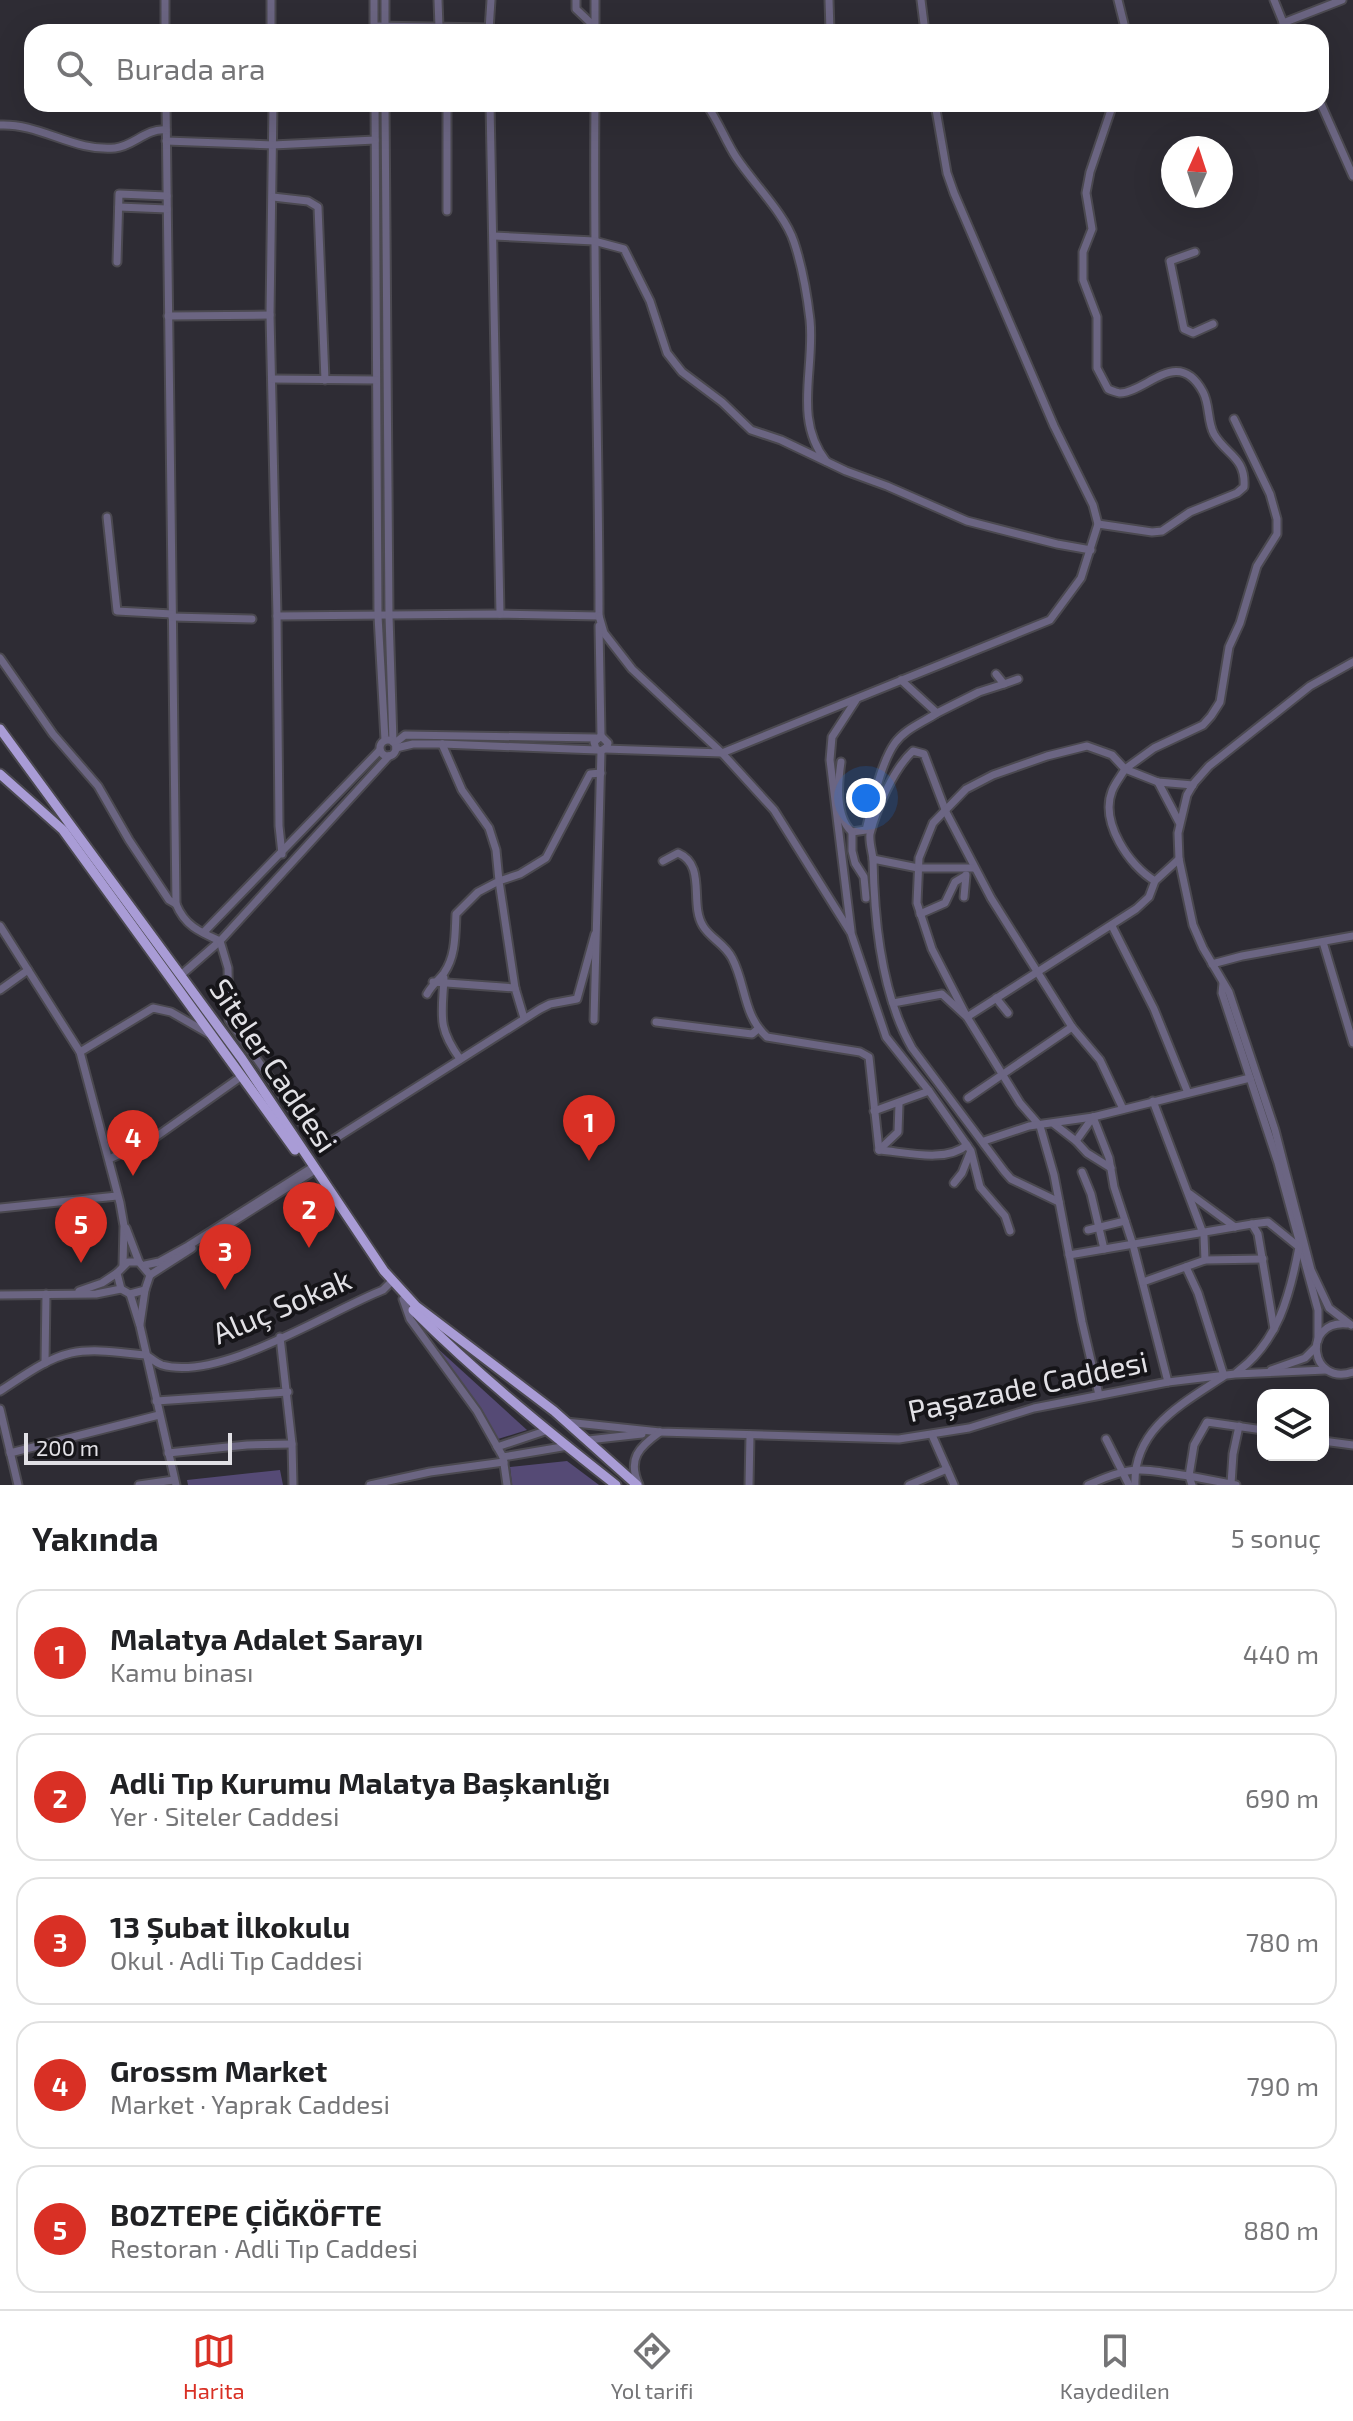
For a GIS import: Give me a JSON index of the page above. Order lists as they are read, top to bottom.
{
  "streets": {
    "main road": ["Siteler Caddesi"],
    "street": ["Aluç Sokak", "Paşazade Caddesi"]
  },
  "crossings": [
    ["Siteler Caddesi", "Aluç Sokak"],
    ["Siteler Caddesi", "Paşazade Caddesi"]
  ],
  "scale_bar": "200 m",
  "north": "top",
  "page": {
    "search": "Burada ara",
    "pins": [
      "1",
      "4",
      "2",
      "5",
      "3"
    ],
    "scale": "200 m",
    "heading": ["Yakında", "5 sonuç"],
    "list": [
      {
        "mark": "1",
        "name": "Malatya Adalet Sarayı",
        "note": "Kamu binası",
        "value": "440 m"
      },
      {
        "mark": "2",
        "name": "Adli Tıp Kurumu Malatya Başkanlığı",
        "note": "Yer · Siteler Caddesi",
        "value": "690 m"
      },
      {
        "mark": "3",
        "name": "13 Şubat İlkokulu",
        "note": "Okul · Adli Tıp Caddesi",
        "value": "780 m"
      },
      {
        "mark": "4",
        "name": "Grossm Market",
        "note": "Market · Yaprak Caddesi",
        "value": "790 m"
      },
      {
        "mark": "5",
        "name": "BOZTEPE ÇİĞKÖFTE",
        "note": "Restoran · Adli Tıp Caddesi",
        "value": "880 m"
      }
    ],
    "nav": ["Harita", "Yol tarifi", "Kaydedilen"]
  }
}
